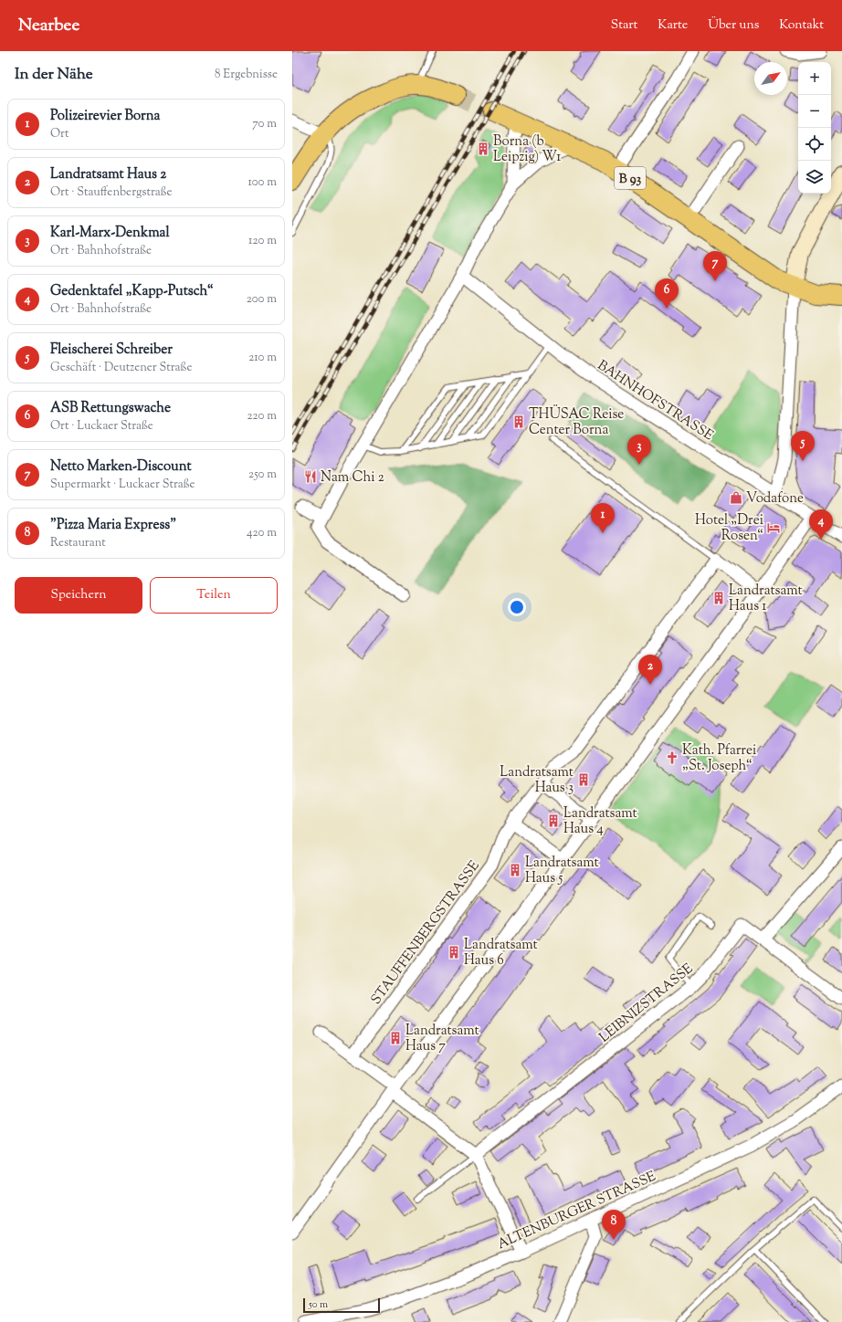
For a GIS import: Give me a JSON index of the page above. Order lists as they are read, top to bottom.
{
  "streets": {
    "main road": ["B 93"],
    "street": [
      "BAHNHOFSTRASSE",
      "STAUFFENBERGSTRASSE",
      "LEIBNIZSTRASSE",
      "ALTENBURGER STRASSE"
    ]
  },
  "places": {
    "building": [
      "Borna (b Leipzig) W1",
      "THÜSAC Reise Center Borna",
      "Landratsamt Haus 1",
      "Landratsamt Haus 3",
      "Landratsamt Haus 4",
      "Landratsamt Haus 5",
      "Landratsamt Haus 6",
      "Landratsamt Haus 7"
    ],
    "restaurant": ["Nam Chi 2"],
    "shop": ["Vodafone"],
    "hotel": ["Hotel „Drei Rosen“"],
    "church": ["Kath. Pfarrei „St. Joseph“"]
  },
  "scale_bar": "50 m",
  "north": "top right",
  "page": {
    "header": "Nearbee",
    "nav": [
      "Start",
      "Karte",
      "Über uns",
      "Kontakt"
    ],
    "heading": ["In der Nähe", "8 Ergebnisse"],
    "map_buttons": ["+", "−"],
    "list": [
      {
        "mark": "1",
        "name": "Polizeirevier Borna",
        "note": "Ort",
        "value": "70 m"
      },
      {
        "mark": "2",
        "name": "Landratsamt Haus 2",
        "note": "Ort · Stauffenbergstraße",
        "value": "100 m"
      },
      {
        "mark": "3",
        "name": "Karl-Marx-Denkmal",
        "note": "Ort · Bahnhofstraße",
        "value": "120 m"
      },
      {
        "mark": "4",
        "name": "Gedenktafel „Kapp-Putsch“",
        "note": "Ort · Bahnhofstraße",
        "value": "200 m"
      },
      {
        "mark": "5",
        "name": "Fleischerei Schreiber",
        "note": "Geschäft · Deutzener Straße",
        "value": "210 m"
      },
      {
        "mark": "6",
        "name": "ASB Rettungswache",
        "note": "Ort · Luckaer Straße",
        "value": "220 m"
      },
      {
        "mark": "7",
        "name": "Netto Marken-Discount",
        "note": "Supermarkt · Luckaer Straße",
        "value": "250 m"
      },
      {
        "mark": "8",
        "name": "\"Pizza Maria Express\"",
        "note": "Restaurant",
        "value": "420 m"
      }
    ],
    "pins": [
      "7",
      "6",
      "5",
      "3",
      "1",
      "4",
      "2",
      "8"
    ],
    "buttons": ["Speichern", "Teilen"],
    "scale": "50 m"
  }
}
